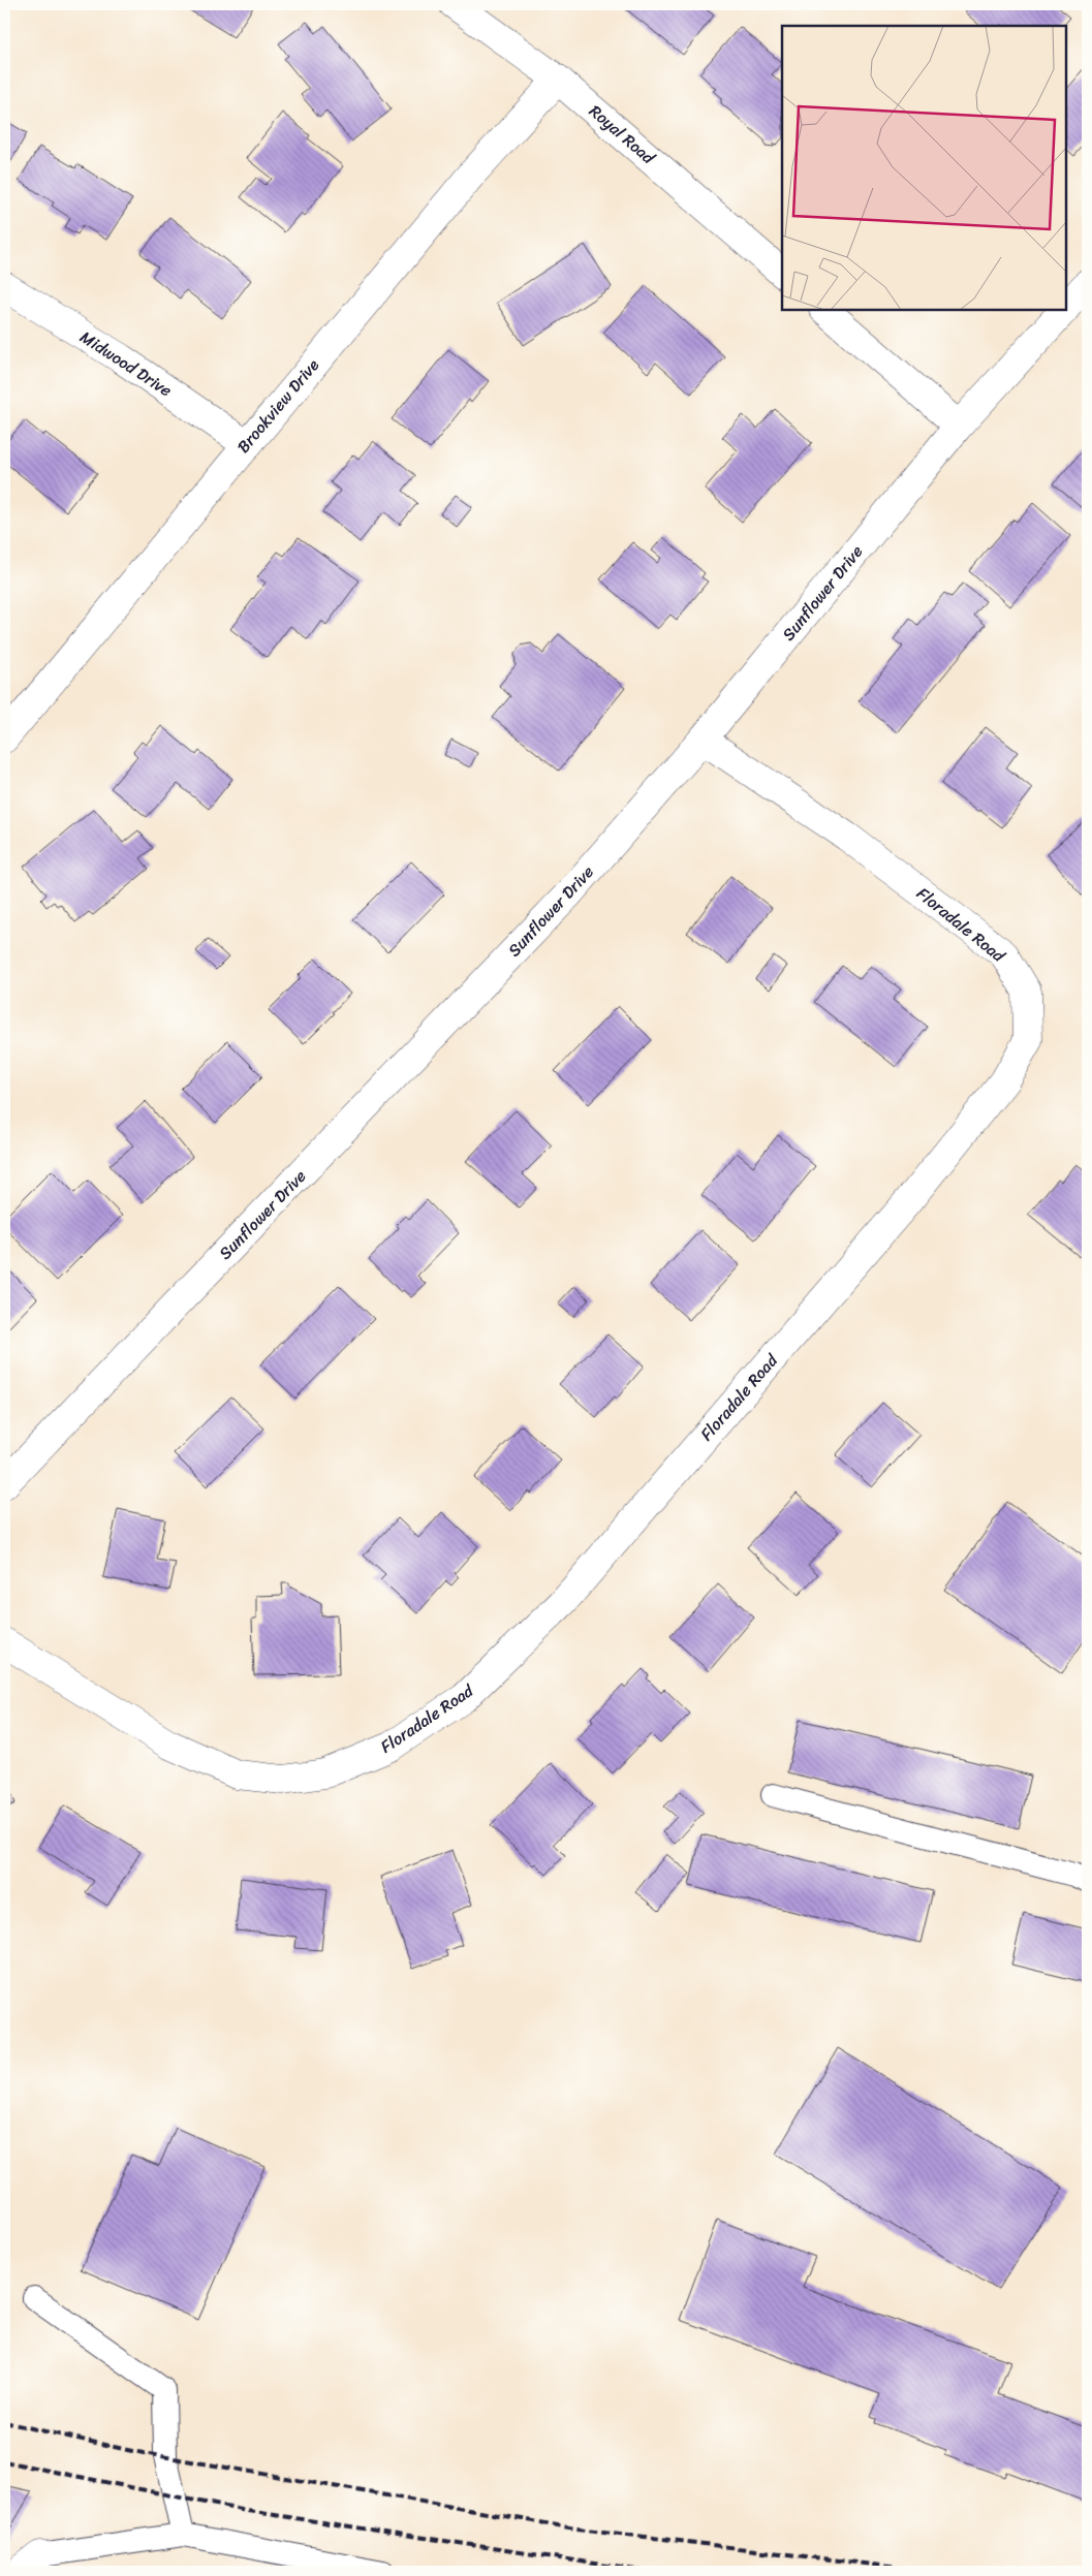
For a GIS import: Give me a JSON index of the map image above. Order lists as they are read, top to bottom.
{
  "streets": {
    "street": [
      "Royal Road",
      "Midwood Drive",
      "Brookview Drive",
      "Sunflower Drive",
      "Floradale Road"
    ]
  },
  "crossings": [
    ["Royal Road", "Brookview Drive"],
    ["Midwood Drive", "Brookview Drive"],
    ["Sunflower Drive", "Floradale Road"]
  ]
}
